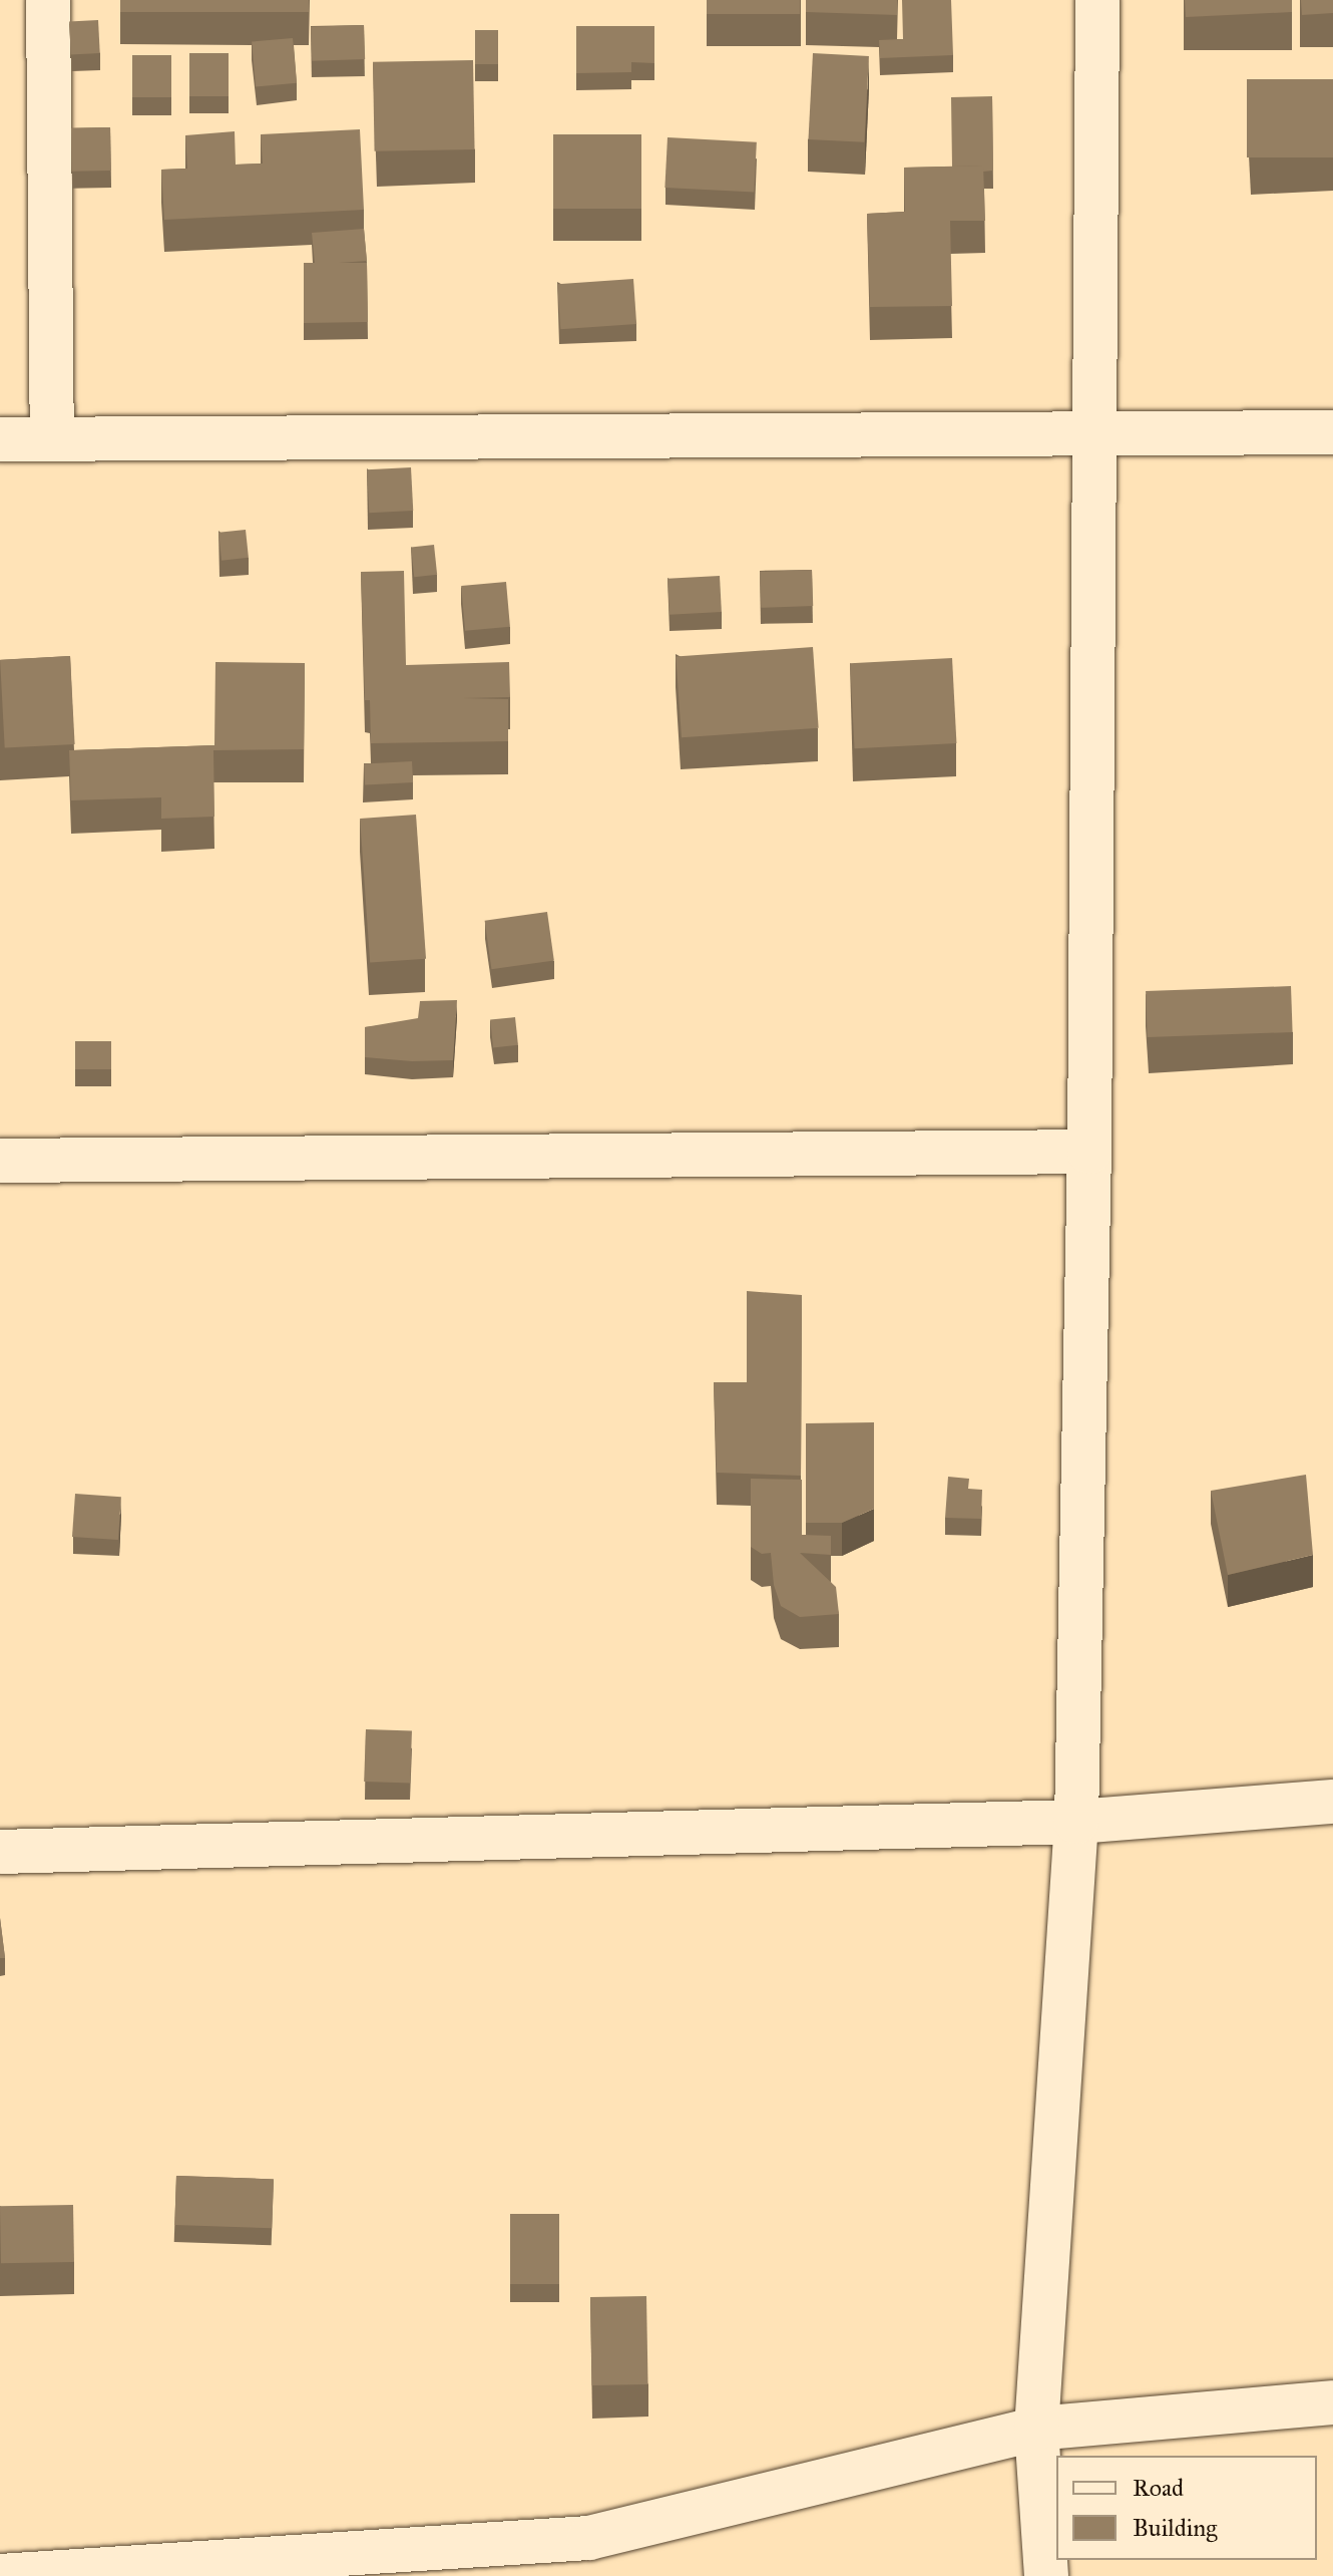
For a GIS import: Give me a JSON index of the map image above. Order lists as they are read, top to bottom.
{
  "legend": ["Road", "Building"]
}
